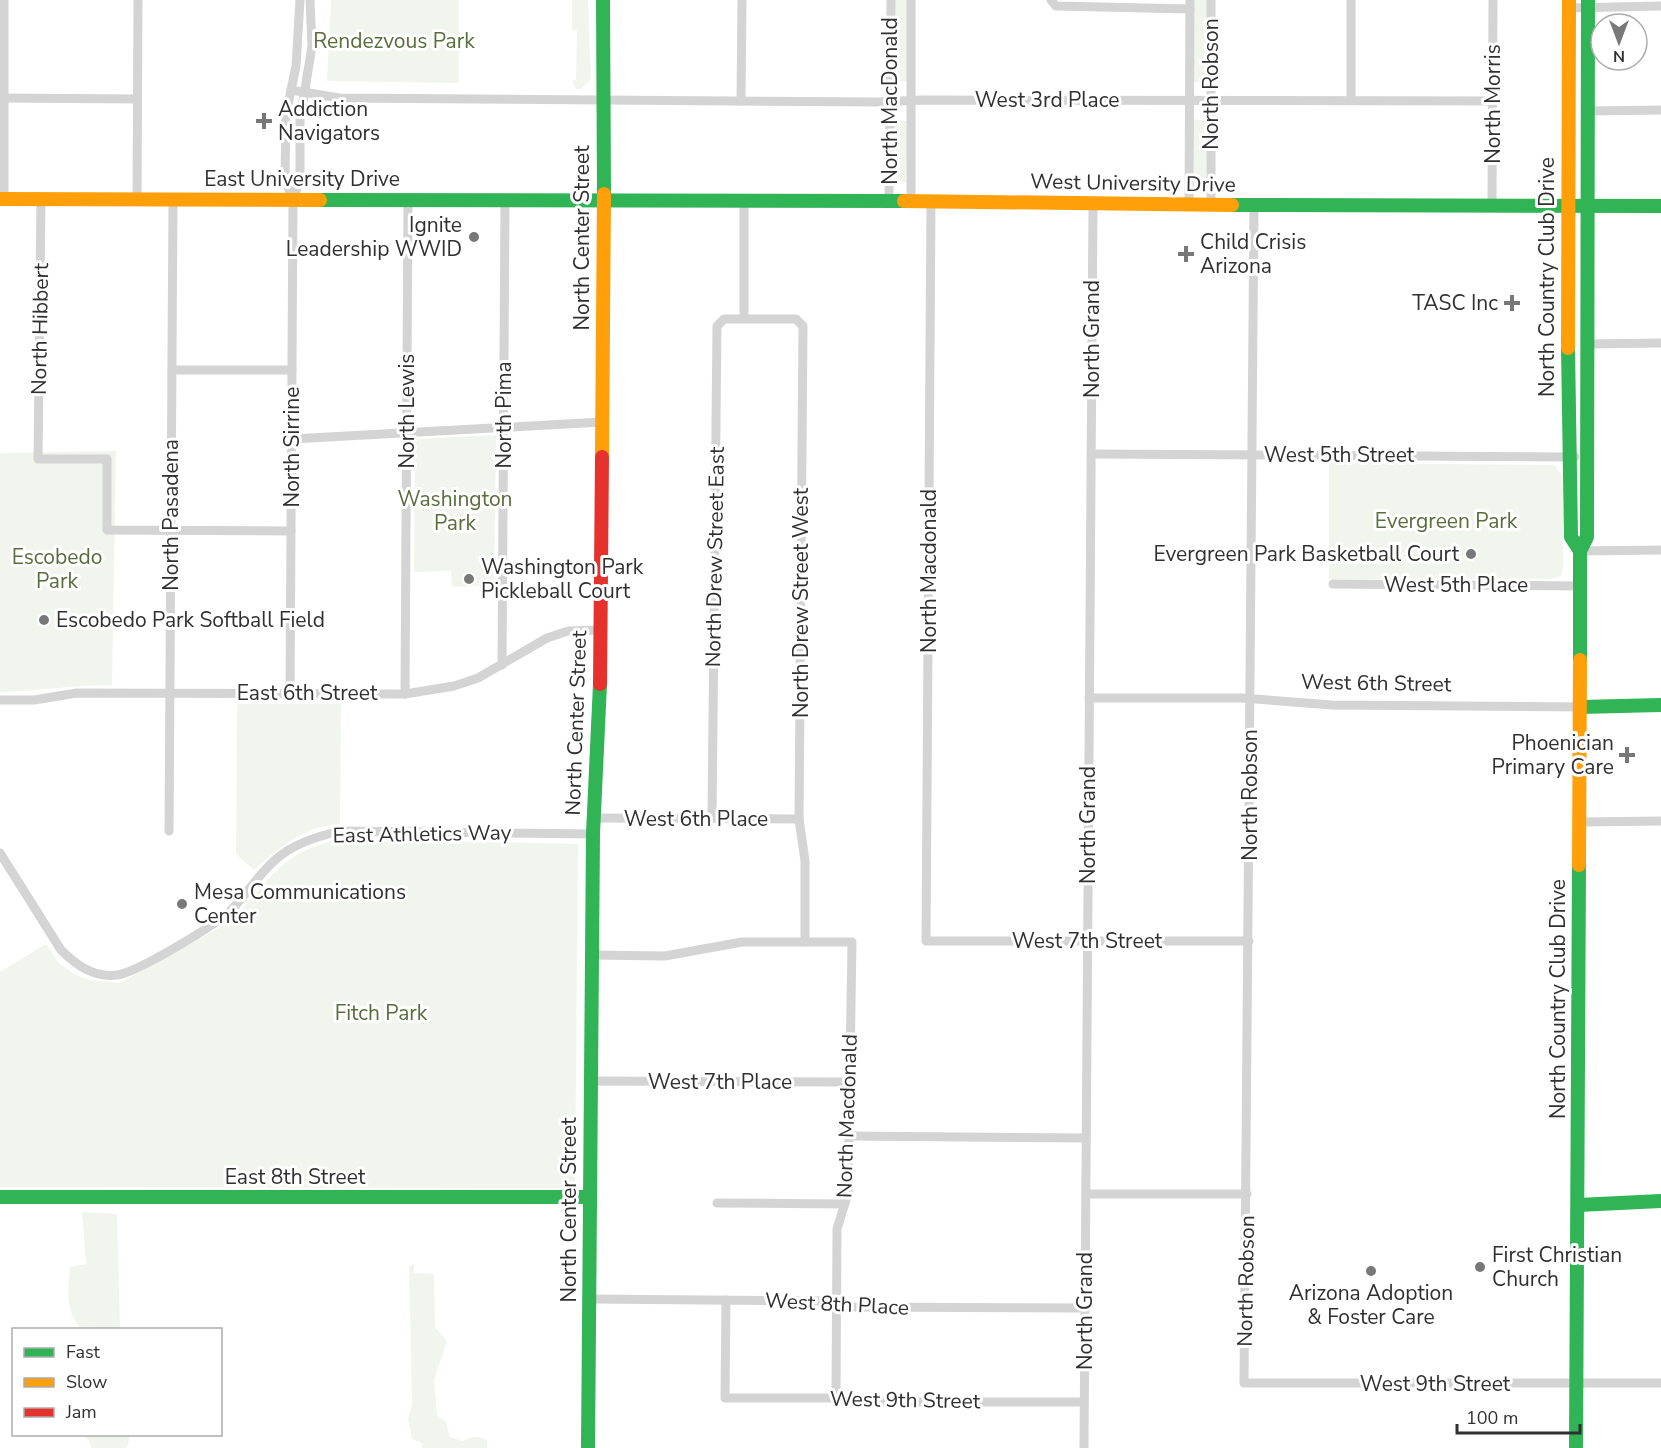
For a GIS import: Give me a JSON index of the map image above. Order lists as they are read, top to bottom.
{
  "streets": {
    "main road": [
      "East University Drive",
      "West University Drive",
      "North Center Street",
      "North Country Club Drive",
      "West 6th Street",
      "East 8th Street"
    ],
    "street": [
      "North Robson",
      "West 3rd Place",
      "North MacDonald",
      "North Morris",
      "North Hibbert",
      "North Grand",
      "North Lewis",
      "North Pima",
      "North Sirrine",
      "West 5th Street",
      "North Pasadena",
      "North Drew Street East",
      "North Macdonald",
      "West 5th Place",
      "North Drew Street West",
      "East 6th Street",
      "West 6th Place",
      "East Athletics Way",
      "West 7th Street",
      "West 7th Place",
      "West 8th Place",
      "West 9th Street"
    ]
  },
  "crossings": [
    ["North Robson", "West 3rd Place"],
    ["North Robson", "West University Drive"],
    ["North Robson", "West 5th Street"],
    ["North Robson", "West 6th Street"],
    ["North Robson", "West 7th Street"],
    ["North Robson", "West 9th Street"],
    ["West 3rd Place", "North MacDonald"],
    ["West 3rd Place", "North Morris"],
    ["West 3rd Place", "North Center Street"],
    ["North MacDonald", "West University Drive"],
    ["North Morris", "West University Drive"],
    ["East University Drive", "West University Drive"],
    ["East University Drive", "North Center Street"],
    ["East University Drive", "North Hibbert"],
    ["East University Drive", "North Lewis"],
    ["East University Drive", "North Pima"],
    ["East University Drive", "North Sirrine"],
    ["East University Drive", "North Pasadena"],
    ["West University Drive", "North Center Street"],
    ["West University Drive", "North Country Club Drive"],
    ["West University Drive", "North Grand"],
    ["West University Drive", "North Macdonald"],
    ["North Center Street", "East 6th Street"],
    ["North Center Street", "West 6th Place"],
    ["North Center Street", "East Athletics Way"],
    ["North Center Street", "West 7th Place"],
    ["North Center Street", "East 8th Street"],
    ["North Center Street", "West 8th Place"],
    ["North Country Club Drive", "West 5th Street"],
    ["North Country Club Drive", "West 5th Place"],
    ["North Country Club Drive", "West 6th Street"],
    ["North Country Club Drive", "West 9th Street"],
    ["North Hibbert", "North Pasadena"],
    ["North Grand", "West 5th Street"],
    ["North Grand", "West 6th Street"],
    ["North Grand", "West 7th Street"],
    ["North Grand", "West 8th Place"],
    ["North Grand", "West 9th Street"],
    ["North Lewis", "East 6th Street"],
    ["North Pima", "East 6th Street"],
    ["North Sirrine", "East 6th Street"],
    ["North Pasadena", "East 6th Street"],
    ["North Drew Street East", "North Drew Street West"],
    ["North Drew Street East", "West 6th Place"],
    ["North Macdonald", "North Drew Street West"],
    ["North Macdonald", "West 7th Street"],
    ["North Macdonald", "West 7th Place"],
    ["North Macdonald", "West 8th Place"],
    ["North Macdonald", "West 9th Street"],
    ["North Drew Street West", "West 6th Place"],
    ["West 8th Place", "West 9th Street"]
  ],
  "parks": [
    "Rendezvous Park",
    "Washington Park",
    "Evergreen Park",
    "Escobedo Park",
    "Fitch Park"
  ],
  "places": {
    "health": [
      "Addiction Navigators",
      "Child Crisis Arizona",
      "TASC Inc",
      "Phoenician Primary Care"
    ],
    "other": [
      "Ignite Leadership WWID",
      "Evergreen Park Basketball Court",
      "Washington Park Pickleball Court",
      "Escobedo Park Softball Field",
      "Mesa Communications Center",
      "First Christian Church",
      "Arizona Adoption & Foster Care"
    ]
  },
  "legend": ["Fast", "Slow", "Jam"],
  "scale_bar": "100 m",
  "north": "bottom"
}
